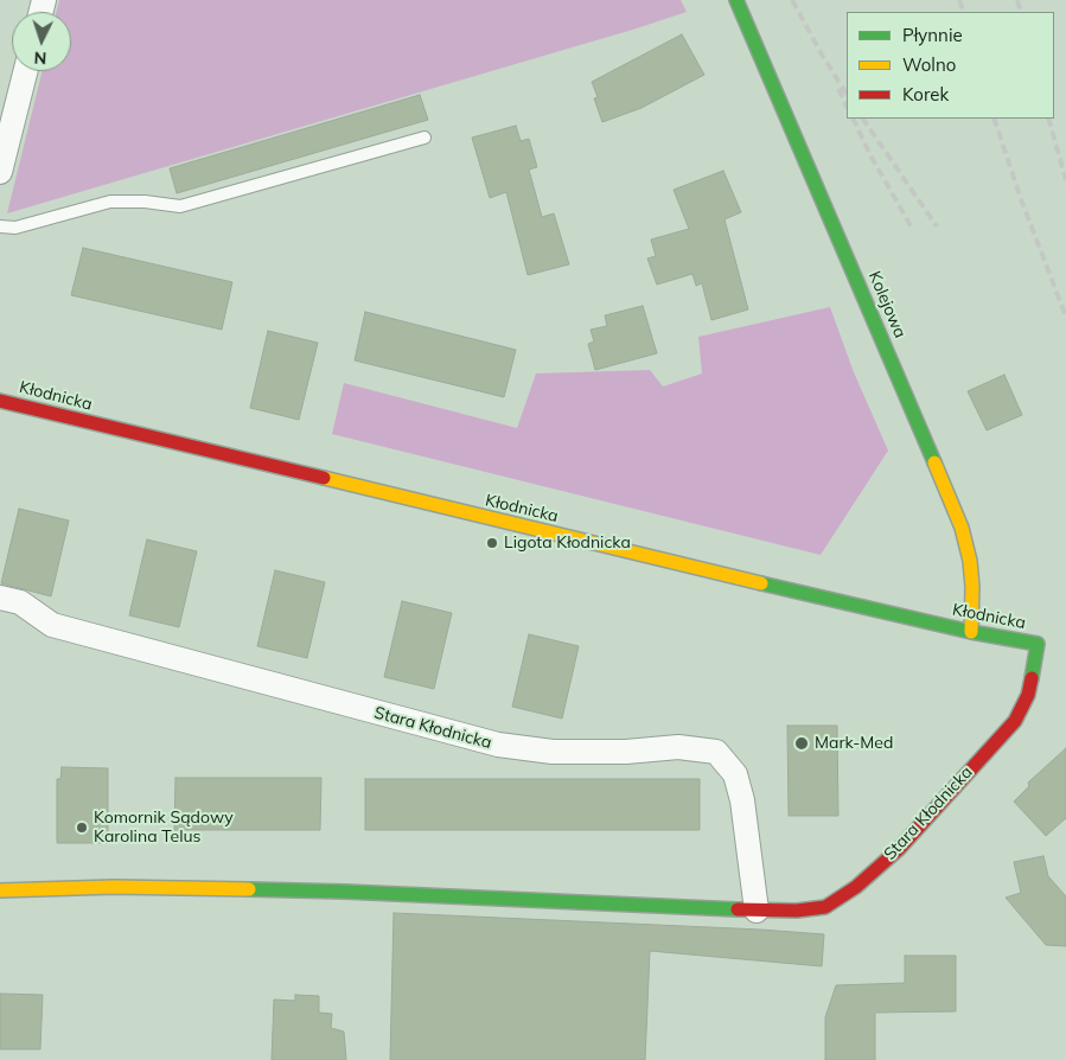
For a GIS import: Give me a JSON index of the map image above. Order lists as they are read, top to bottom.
{
  "streets": {
    "street": ["Kolejowa", "Kłodnicka", "Stara Kłodnicka"]
  },
  "crossings": [
    ["Kolejowa", "Kłodnicka"],
    ["Kłodnicka", "Stara Kłodnicka"]
  ],
  "places": ["Ligota Kłodnicka", "Mark-Med", "Komornik Sądowy Karolina Telus"],
  "legend": ["Płynnie", "Wolno", "Korek"],
  "north": "bottom"
}
